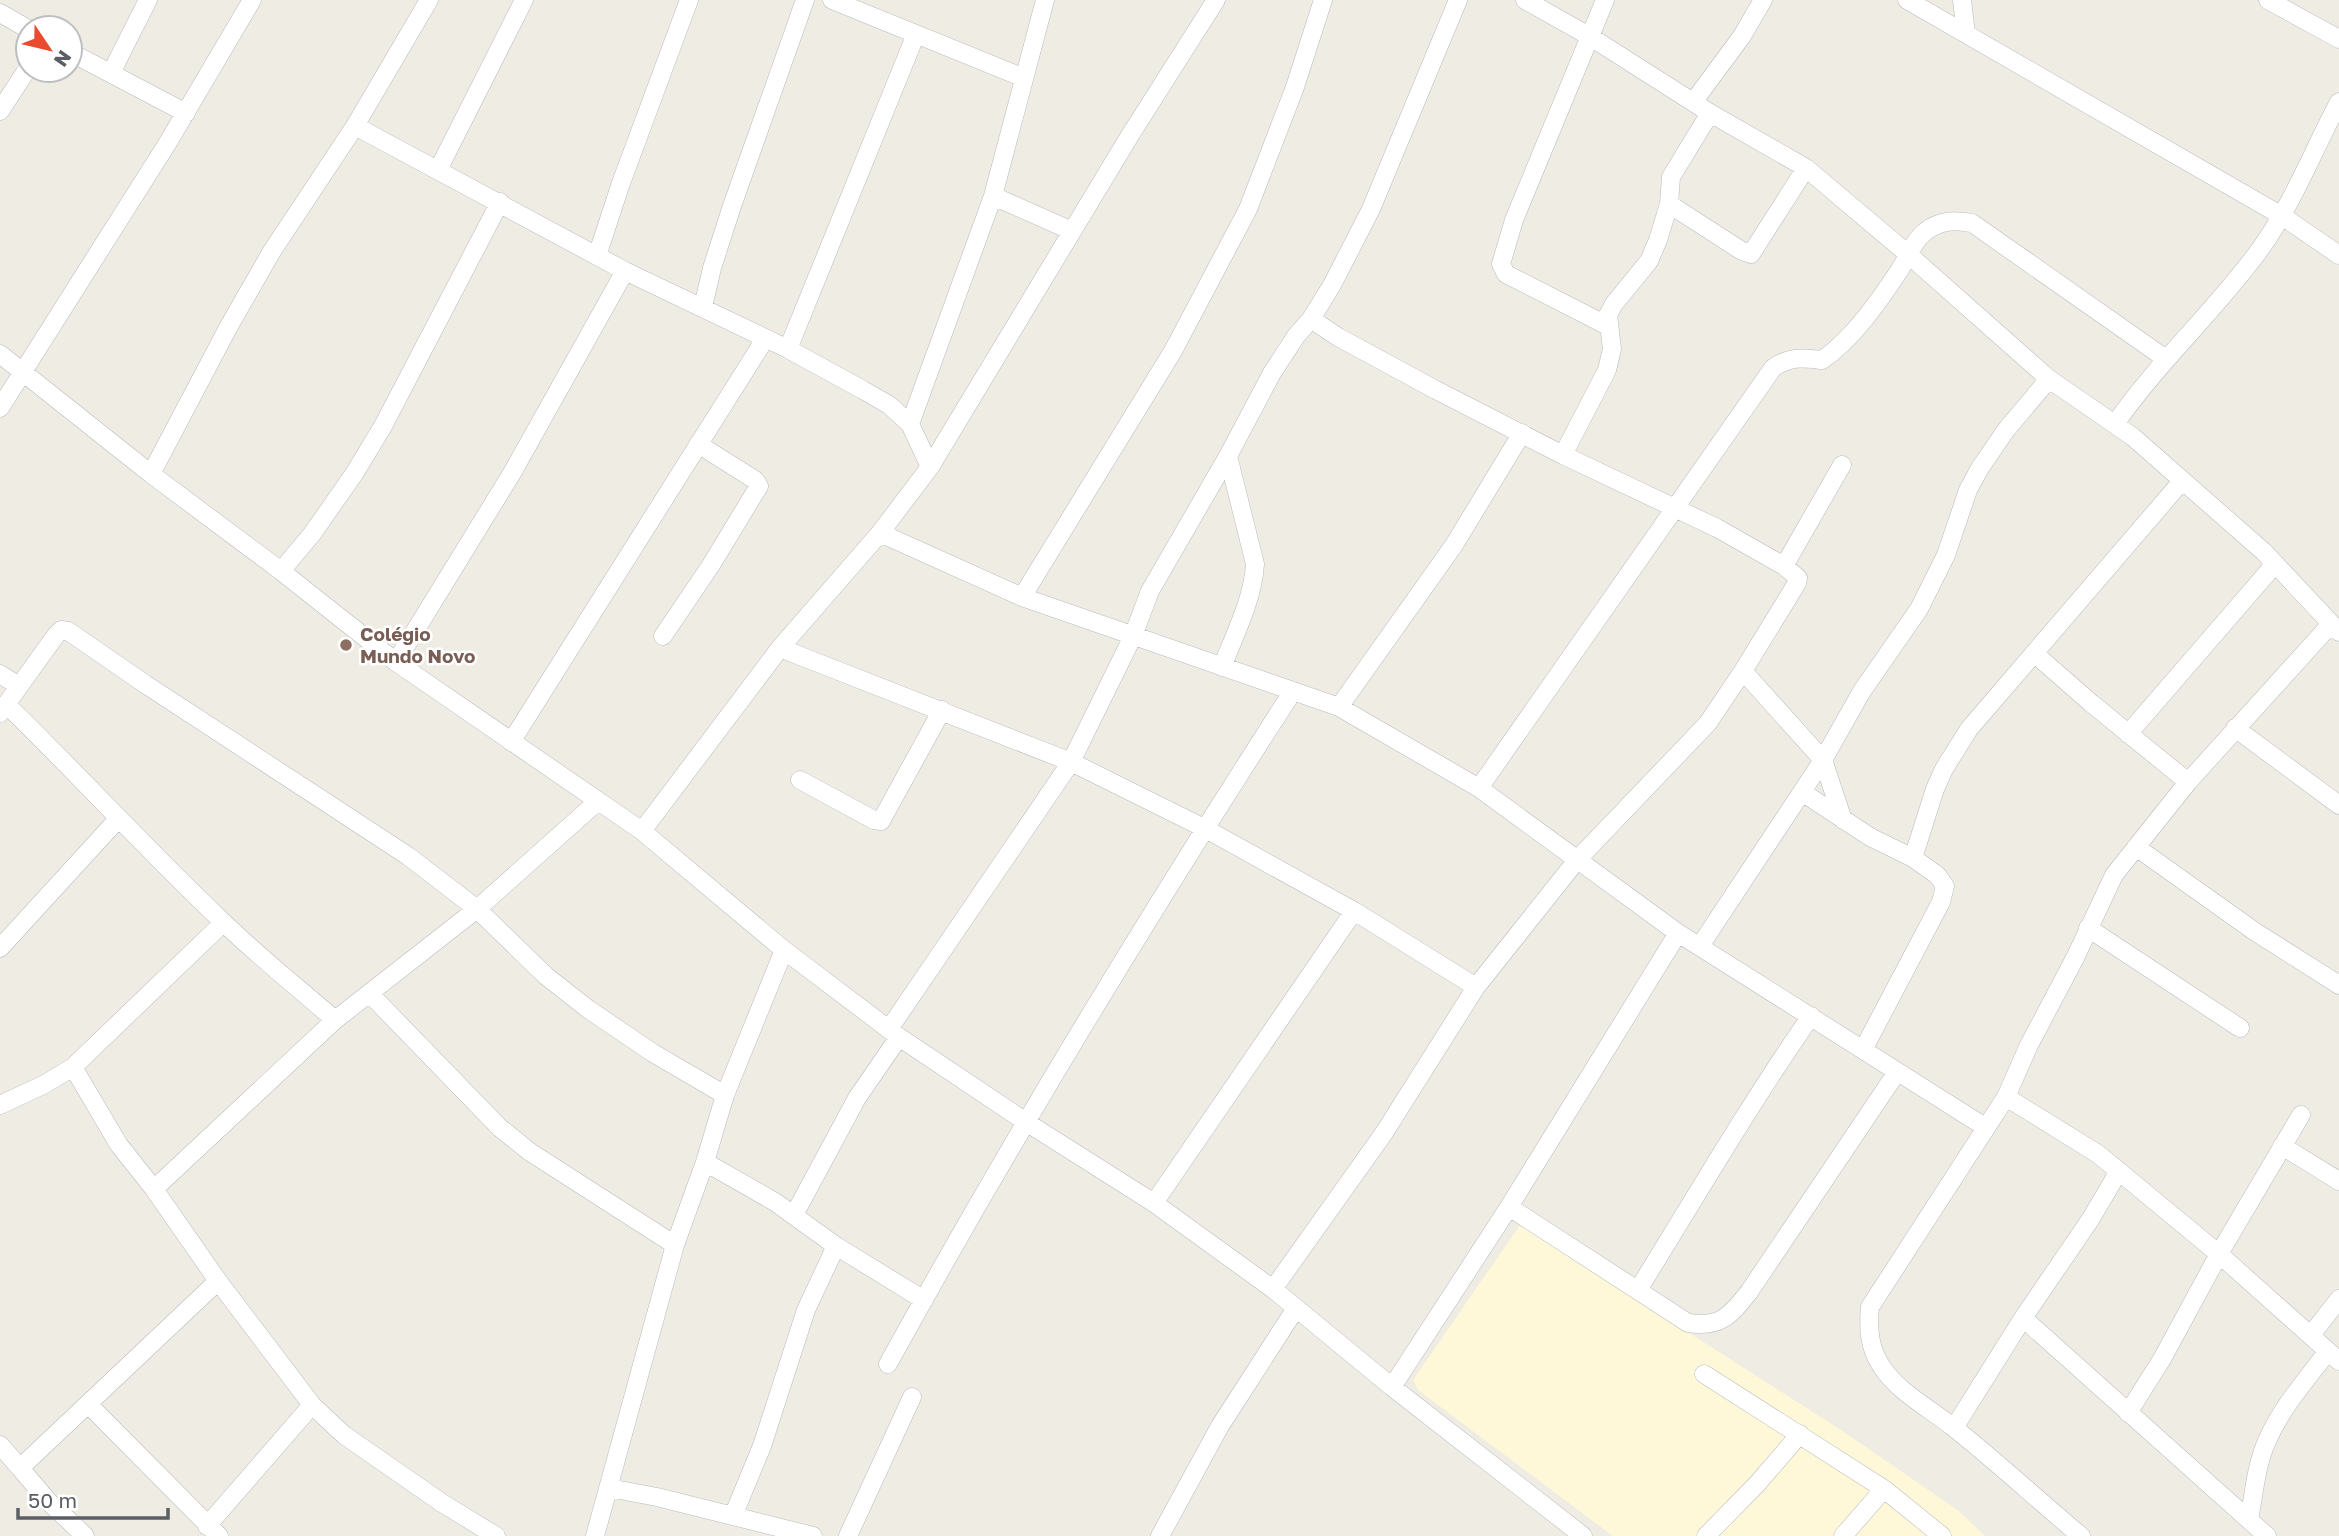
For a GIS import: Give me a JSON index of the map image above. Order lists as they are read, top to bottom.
{
  "places": ["Colégio Mundo Novo"],
  "scale_bar": "50 m",
  "north": "bottom right"
}
